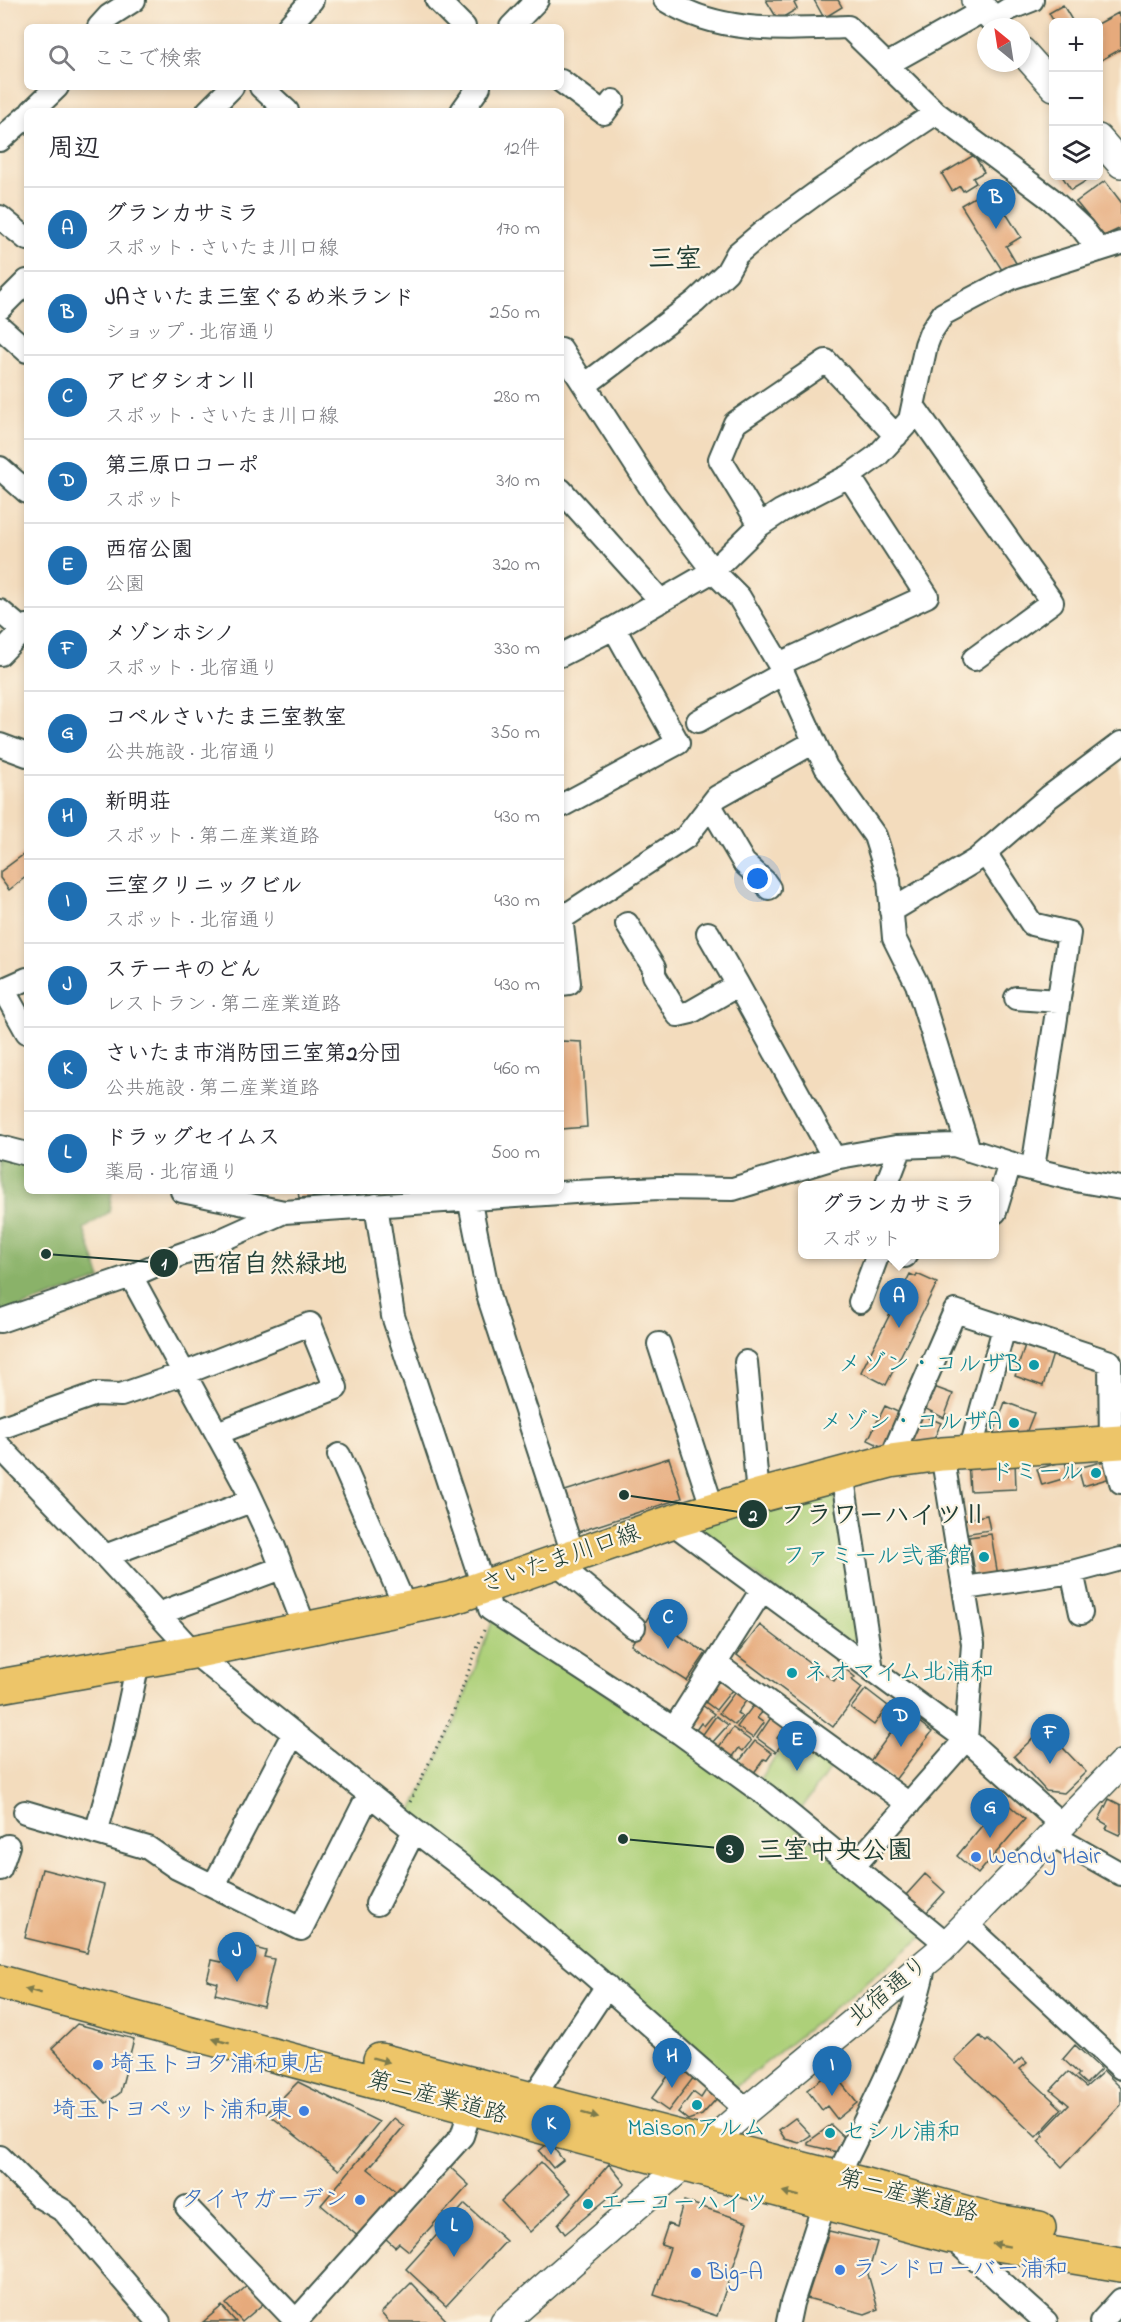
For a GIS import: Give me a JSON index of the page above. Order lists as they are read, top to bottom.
{
  "streets": {
    "main road": ["さいたま川口線", "第二産業道路"],
    "street": ["北宿通り"]
  },
  "crossings": [
    ["北宿通り", "第二産業道路"]
  ],
  "districts": ["三室"],
  "places": [
    "西宿自然緑地",
    "メゾン・コルザB",
    "メゾン・コルザA",
    "ドミール",
    "フラワーハイツⅡ",
    "ファミール弐番館",
    "ネオマイム北浦和",
    "三室中央公園",
    "Wendy Hair",
    "埼玉トヨタ浦和東店",
    "Maisonアルム",
    "埼玉トヨペット浦和東",
    "セシル浦和",
    "タイヤガーデン",
    "エーコーハイツ",
    "ランドローバー浦和",
    "Big-A"
  ],
  "north": "top left",
  "page": {
    "map_buttons": ["+", "−"],
    "search": "ここで検索",
    "heading": ["周辺", "12件"],
    "pins": [
      "B",
      "A",
      "C",
      "D",
      "F",
      "E",
      "G",
      "J",
      "H",
      "I",
      "K",
      "L"
    ],
    "list": [
      {
        "mark": "A",
        "name": "グランカサミラ",
        "note": "スポット · さいたま川口線",
        "value": "170 m"
      },
      {
        "mark": "B",
        "name": "JAさいたま三室ぐるめ米ランド",
        "note": "ショップ · 北宿通り",
        "value": "250 m"
      },
      {
        "mark": "C",
        "name": "アビタシオンⅡ",
        "note": "スポット · さいたま川口線",
        "value": "280 m"
      },
      {
        "mark": "D",
        "name": "第三原口コーポ",
        "note": "スポット",
        "value": "310 m"
      },
      {
        "mark": "E",
        "name": "西宿公園",
        "note": "公園",
        "value": "320 m"
      },
      {
        "mark": "F",
        "name": "メゾンホシノ",
        "note": "スポット · 北宿通り",
        "value": "330 m"
      },
      {
        "mark": "G",
        "name": "コペルさいたま三室教室",
        "note": "公共施設 · 北宿通り",
        "value": "350 m"
      },
      {
        "mark": "H",
        "name": "新明荘",
        "note": "スポット · 第二産業道路",
        "value": "430 m"
      },
      {
        "mark": "I",
        "name": "三室クリニックビル",
        "note": "スポット · 北宿通り",
        "value": "430 m"
      },
      {
        "mark": "J",
        "name": "ステーキのどん",
        "note": "レストラン · 第二産業道路",
        "value": "430 m"
      },
      {
        "mark": "K",
        "name": "さいたま市消防団三室第2分団",
        "note": "公共施設 · 第二産業道路",
        "value": "460 m"
      },
      {
        "mark": "L",
        "name": "ドラッグセイムス",
        "note": "薬局 · 北宿通り",
        "value": "500 m"
      }
    ],
    "popup": ["グランカサミラ", "スポット"]
  }
}
